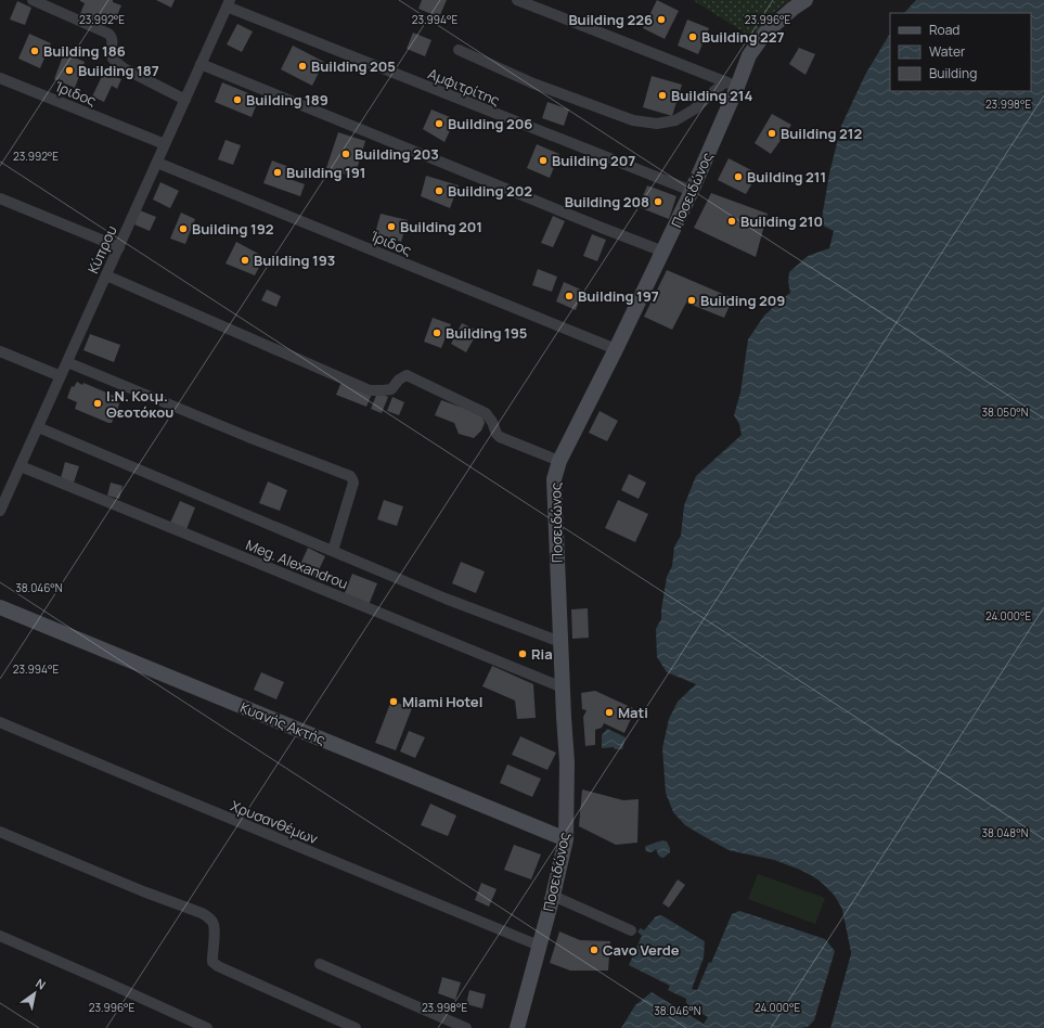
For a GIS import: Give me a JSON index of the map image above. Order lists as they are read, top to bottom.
{
  "streets": {
    "street": [
      "Αμφιτρίτης",
      "Ίριδος",
      "Ποσειδώνος",
      "Κύπρου",
      "Meg. Alexandrou",
      "Κυανής Ακτής",
      "Χρυσανθέμων"
    ]
  },
  "crossings": [
    ["Αμφιτρίτης", "Ποσειδώνος"],
    ["Αμφιτρίτης", "Κύπρου"],
    ["Ίριδος", "Ποσειδώνος"],
    ["Ίριδος", "Κύπρου"],
    ["Ποσειδώνος", "Meg. Alexandrou"],
    ["Ποσειδώνος", "Κυανής Ακτής"],
    ["Ποσειδώνος", "Χρυσανθέμων"],
    ["Κύπρου", "Meg. Alexandrou"]
  ],
  "places": [
    "Building 226",
    "Building 227",
    "Building 186",
    "Building 205",
    "Building 187",
    "Building 214",
    "Building 189",
    "Building 206",
    "Building 212",
    "Building 203",
    "Building 207",
    "Building 191",
    "Building 211",
    "Building 202",
    "Building 208",
    "Building 210",
    "Building 201",
    "Building 192",
    "Building 193",
    "Building 197",
    "Building 209",
    "Building 195",
    "Ι.Ν. Κοιμ. Θεοτόκου",
    "Ria",
    "Miami Hotel",
    "Mati",
    "Cavo Verde"
  ],
  "legend": ["Road", "Water", "Building"],
  "north": "top right",
  "coordinates": [
    "23.996°E",
    "23.992°E",
    "23.994°E",
    "23.998°E",
    "38.050°N",
    "38.046°N",
    "24.000°E",
    "38.048°N"
  ]
}
